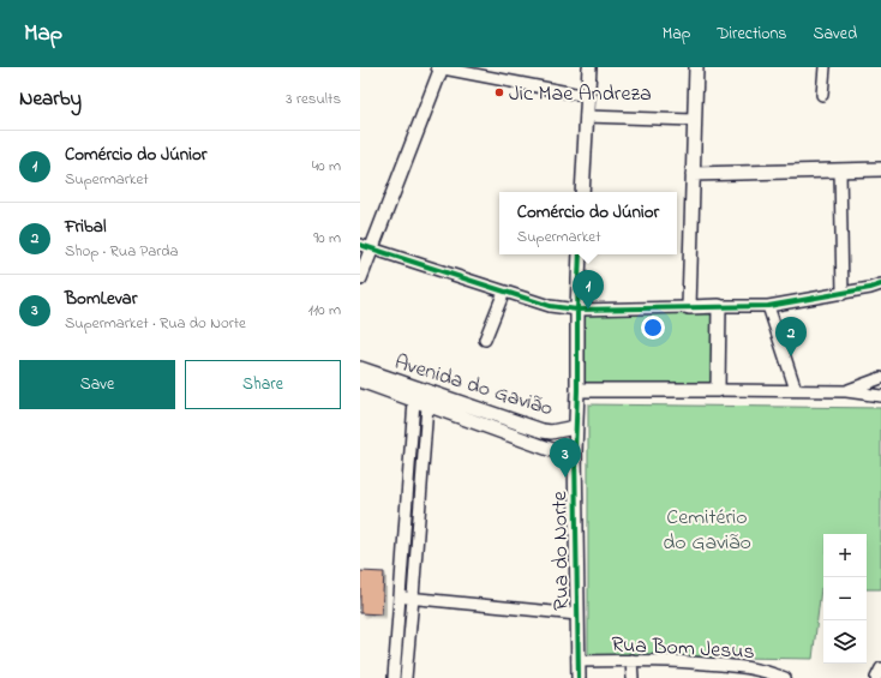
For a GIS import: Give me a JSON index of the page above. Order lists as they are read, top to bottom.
{
  "streets": {
    "street": ["Avenida do Gavião", "Rua do Norte", "Rua Bom Jesus"]
  },
  "crossings": [
    ["Avenida do Gavião", "Rua do Norte"],
    ["Rua do Norte", "Rua Bom Jesus"]
  ],
  "parks": ["Cemitério do Gavião"],
  "places": ["Jic Mae Andreza"],
  "page": {
    "header": "Map",
    "nav": ["Map", "Directions", "Saved"],
    "heading": ["Nearby", "3 results"],
    "list": [
      {
        "mark": "1",
        "name": "Comércio do Júnior",
        "note": "Supermarket",
        "value": "40 m"
      },
      {
        "mark": "2",
        "name": "Fribal",
        "note": "Shop · Rua Parda",
        "value": "90 m"
      },
      {
        "mark": "3",
        "name": "BomLevar",
        "note": "Supermarket · Rua do Norte",
        "value": "110 m"
      }
    ],
    "popup": ["Comércio do Júnior", "Supermarket"],
    "pins": ["1", "2", "3"],
    "buttons": ["Save", "Share"],
    "map_buttons": ["+", "−"]
  }
}
